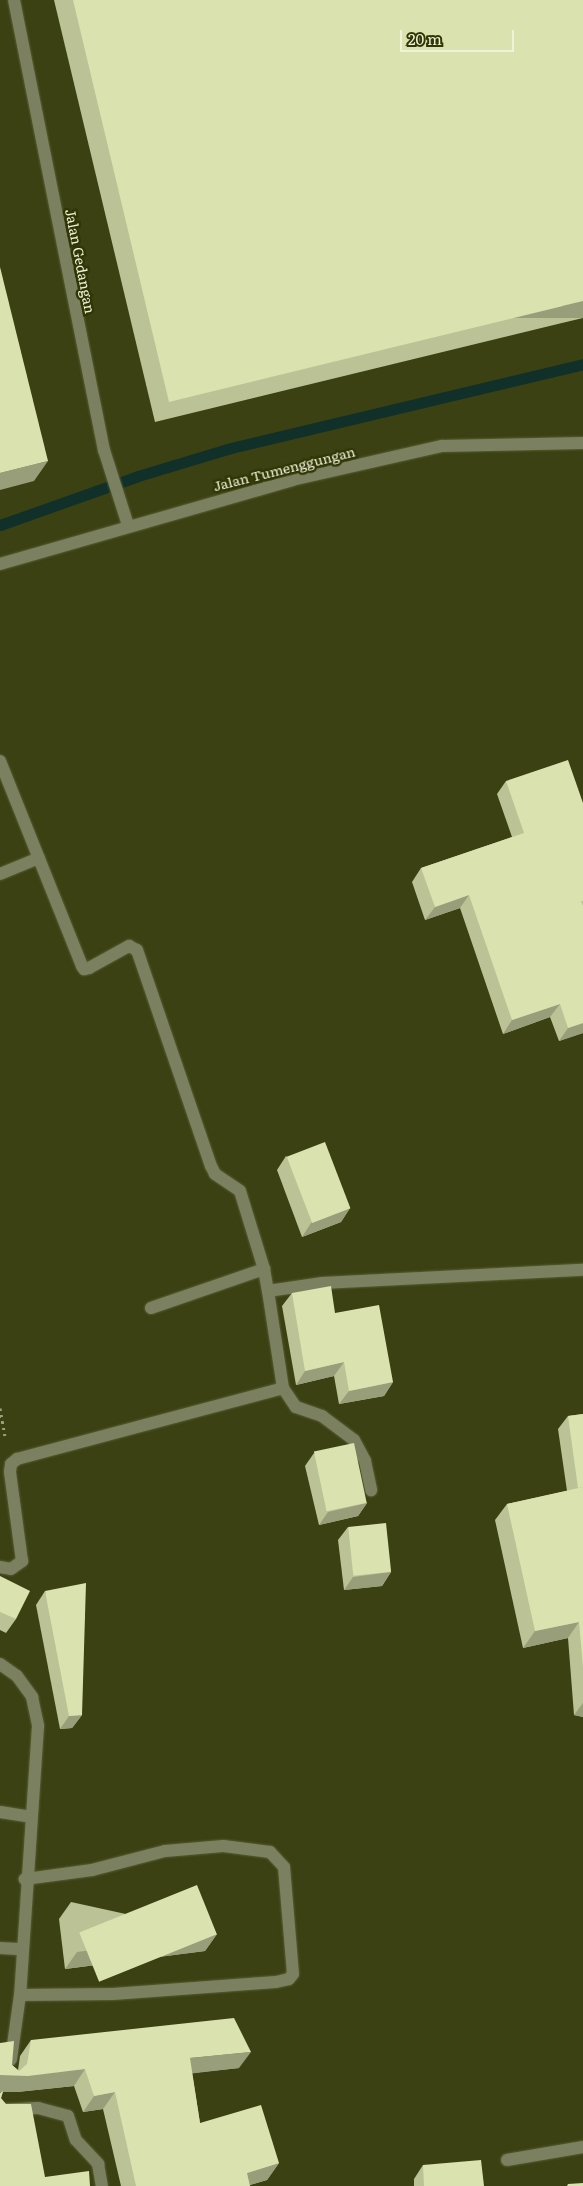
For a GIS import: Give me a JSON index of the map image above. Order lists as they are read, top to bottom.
{
  "streets": {
    "street": ["Jalan Gedangan", "Jalan Tumenggungan"]
  },
  "crossings": [
    ["Jalan Gedangan", "Jalan Tumenggungan"]
  ],
  "scale_bar": "20 m"
}
